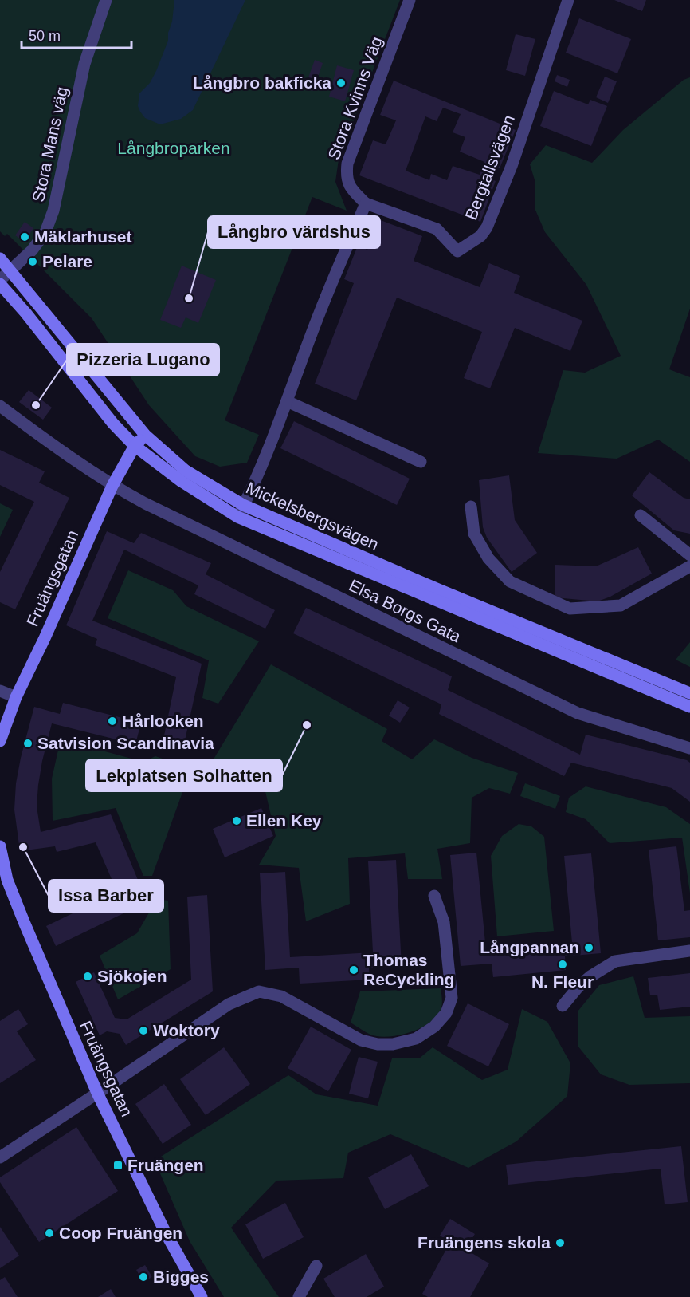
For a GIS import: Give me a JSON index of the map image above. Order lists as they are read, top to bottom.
{
  "streets": {
    "main road": ["Mickelsbergsvägen", "Fruängsgatan"],
    "street": [
      "Stora Kvinns Väg",
      "Stora Mans väg",
      "Bergtallsvägen",
      "Elsa Borgs Gata"
    ]
  },
  "crossings": [
    ["Stora Kvinns Väg", "Bergtallsvägen"],
    ["Stora Mans väg", "Mickelsbergsvägen"],
    ["Mickelsbergsvägen", "Fruängsgatan"],
    ["Fruängsgatan", "Elsa Borgs Gata"]
  ],
  "parks": ["Långbroparken"],
  "places": {
    "other": [
      "Långbro bakficka",
      "Mäklarhuset",
      "Pelare",
      "Långbro värdshus",
      "Pizzeria Lugano",
      "Hårlooken",
      "Lekplatsen Solhatten",
      "Satvision Scandinavia",
      "Ellen Key",
      "Issa Barber",
      "Långpannan",
      "N. Fleur",
      "Thomas ReCyckling",
      "Sjökojen",
      "Woktory",
      "Coop Fruängen",
      "Fruängens skola",
      "Bigges"
    ],
    "transit": ["Fruängen"]
  },
  "scale_bar": "50 m"
}
